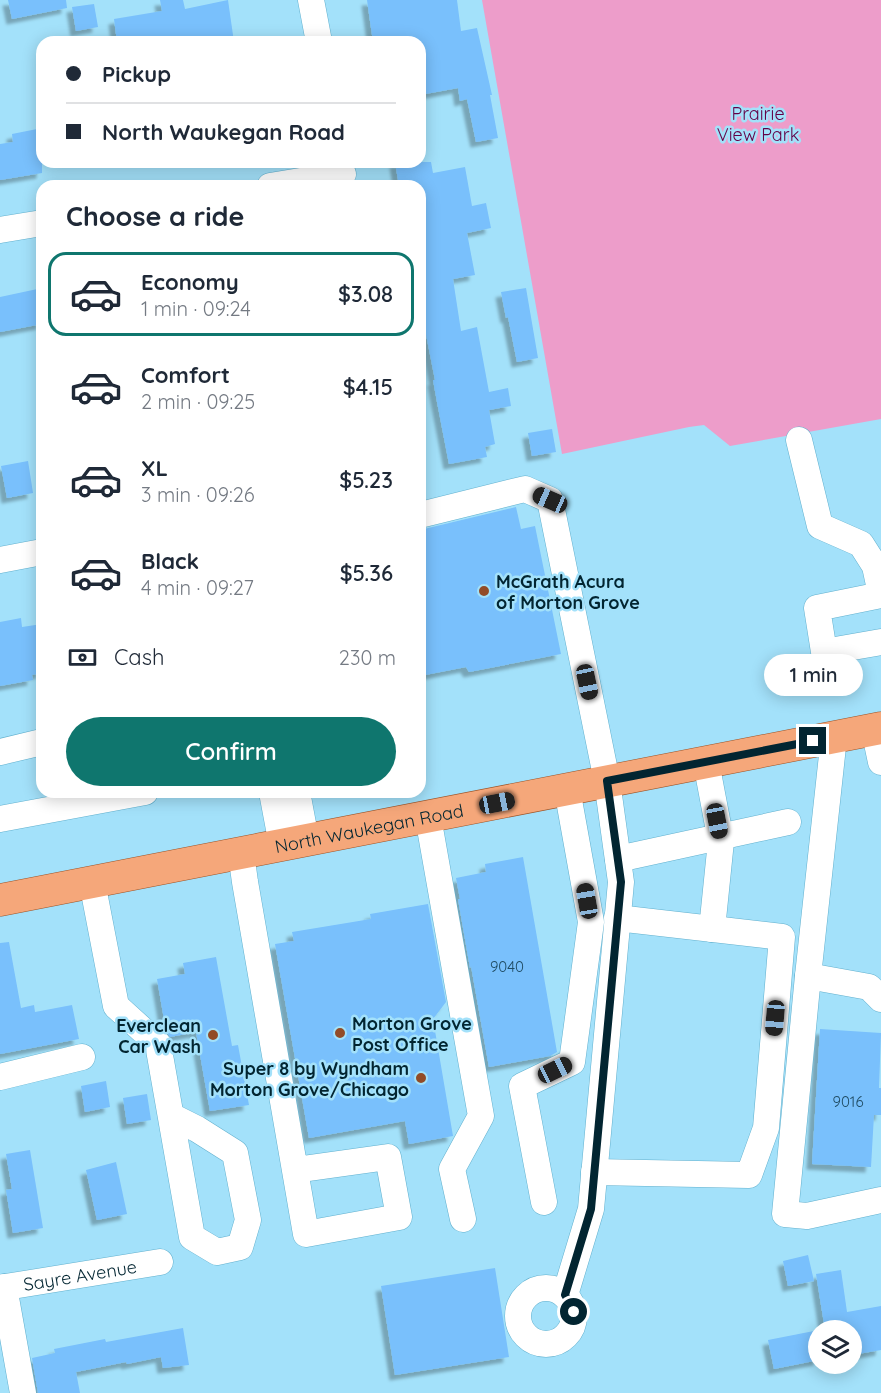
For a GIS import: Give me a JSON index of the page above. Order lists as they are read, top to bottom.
{
  "streets": {
    "main road": ["North Waukegan Road"],
    "street": ["Sayre Avenue"]
  },
  "parks": ["Prairie View Park"],
  "places": [
    "McGrath Acura of Morton Grove",
    "Morton Grove Post Office",
    "Everclean Car Wash",
    "Super 8 by Wyndham Morton Grove/Chicago"
  ],
  "house_numbers": ["9040", "9016"],
  "page": {
    "banner": ["Pickup", "North Waukegan Road"],
    "heading": "Choose a ride",
    "list": [
      {
        "name": "Economy",
        "note": "1 min · 09:24",
        "value": "$3.08"
      },
      {
        "name": "Comfort",
        "note": "2 min · 09:25",
        "value": "$4.15"
      },
      {
        "name": "XL",
        "note": "3 min · 09:26",
        "value": "$5.23"
      },
      {
        "name": "Black",
        "note": "4 min · 09:27",
        "value": "$5.36"
      }
    ],
    "pay": ["Cash", "230 m"],
    "bubble": "1 min",
    "buttons": "Confirm"
  }
}
